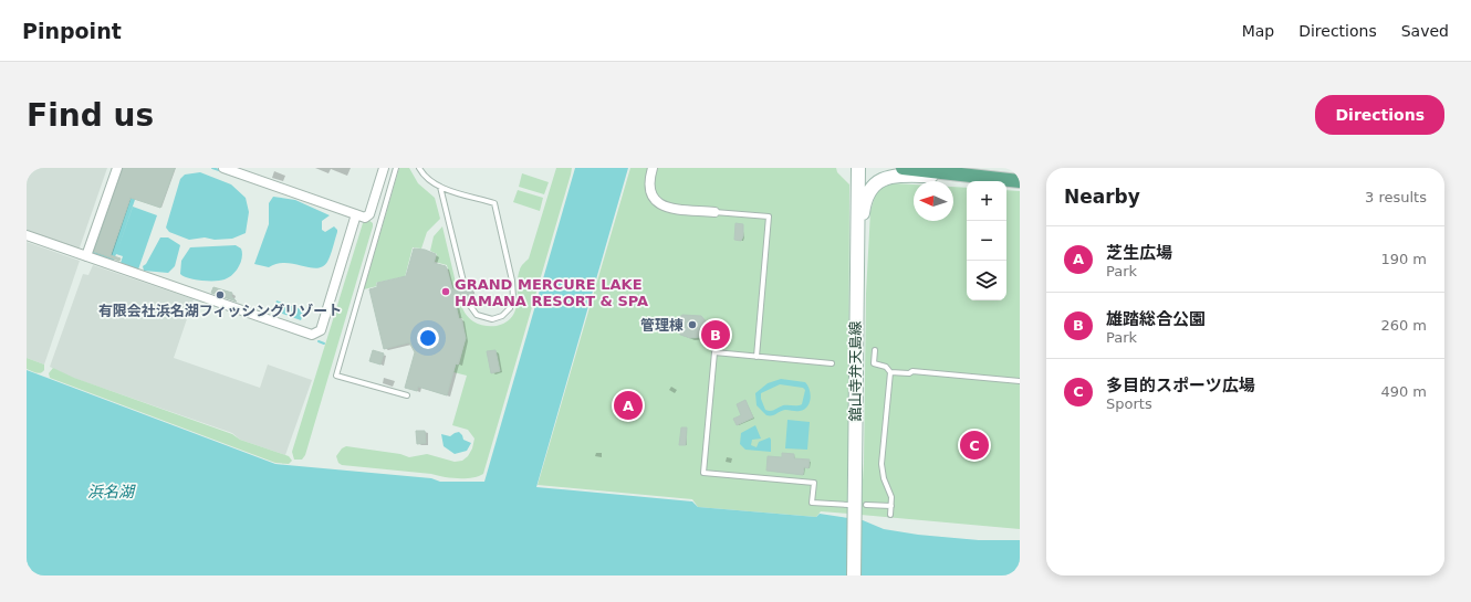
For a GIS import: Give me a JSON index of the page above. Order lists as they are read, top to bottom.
{
  "streets": {
    "main road": ["舘山寺弁天島線"]
  },
  "water": ["浜名湖"],
  "places": ["GRAND MERCURE LAKE HAMANA RESORT & SPA", "有限会社浜名湖フィッシングリゾート", "管理棟"],
  "north": "left",
  "page": {
    "header": "Pinpoint",
    "nav": ["Map", "Directions", "Saved"],
    "buttons": "Directions",
    "title": "Find us",
    "heading": ["Nearby", "3 results"],
    "map_buttons": ["+", "−"],
    "list": [
      {
        "mark": "A",
        "name": "芝生広場",
        "note": "Park",
        "value": "190 m"
      },
      {
        "mark": "B",
        "name": "雄踏総合公園",
        "note": "Park",
        "value": "260 m"
      },
      {
        "mark": "C",
        "name": "多目的スポーツ広場",
        "note": "Sports",
        "value": "490 m"
      }
    ],
    "pins": ["B", "A", "C"]
  }
}
